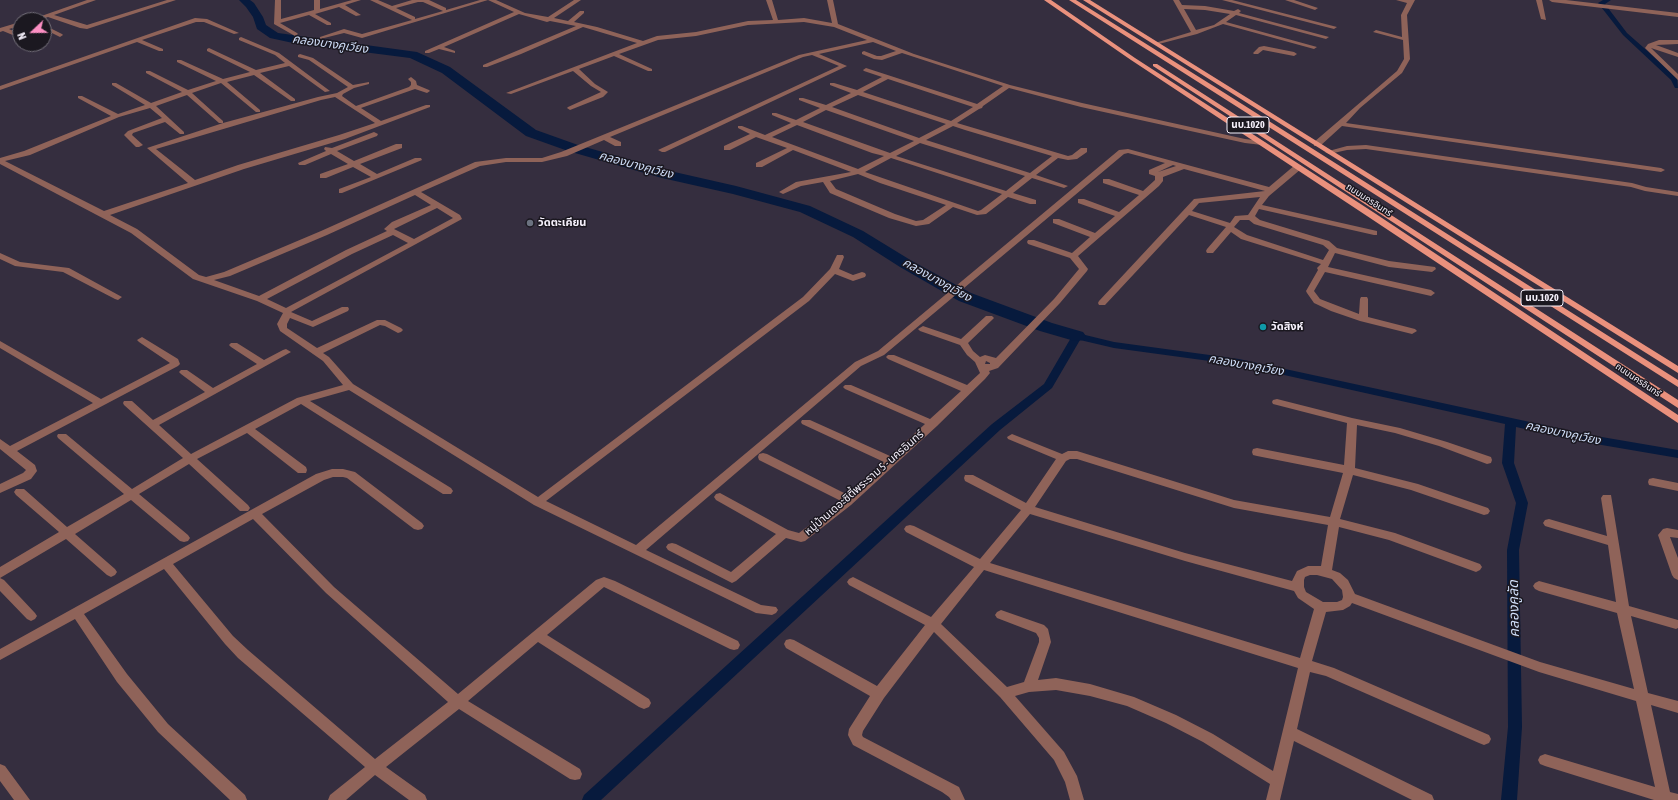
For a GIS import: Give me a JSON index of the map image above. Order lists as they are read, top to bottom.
{
  "streets": {
    "main road": ["นบ.1020", "ถนนนครอินทร์"],
    "street": ["หมู่บ้านเดอะซิตี้พระราม 5 - นครอินทร์"]
  },
  "water": ["คลองบางคูเวียง", "คลองคูลัด"],
  "places": ["วัดตะเคียน", "วัดสิงห์"],
  "north": "left"
}
